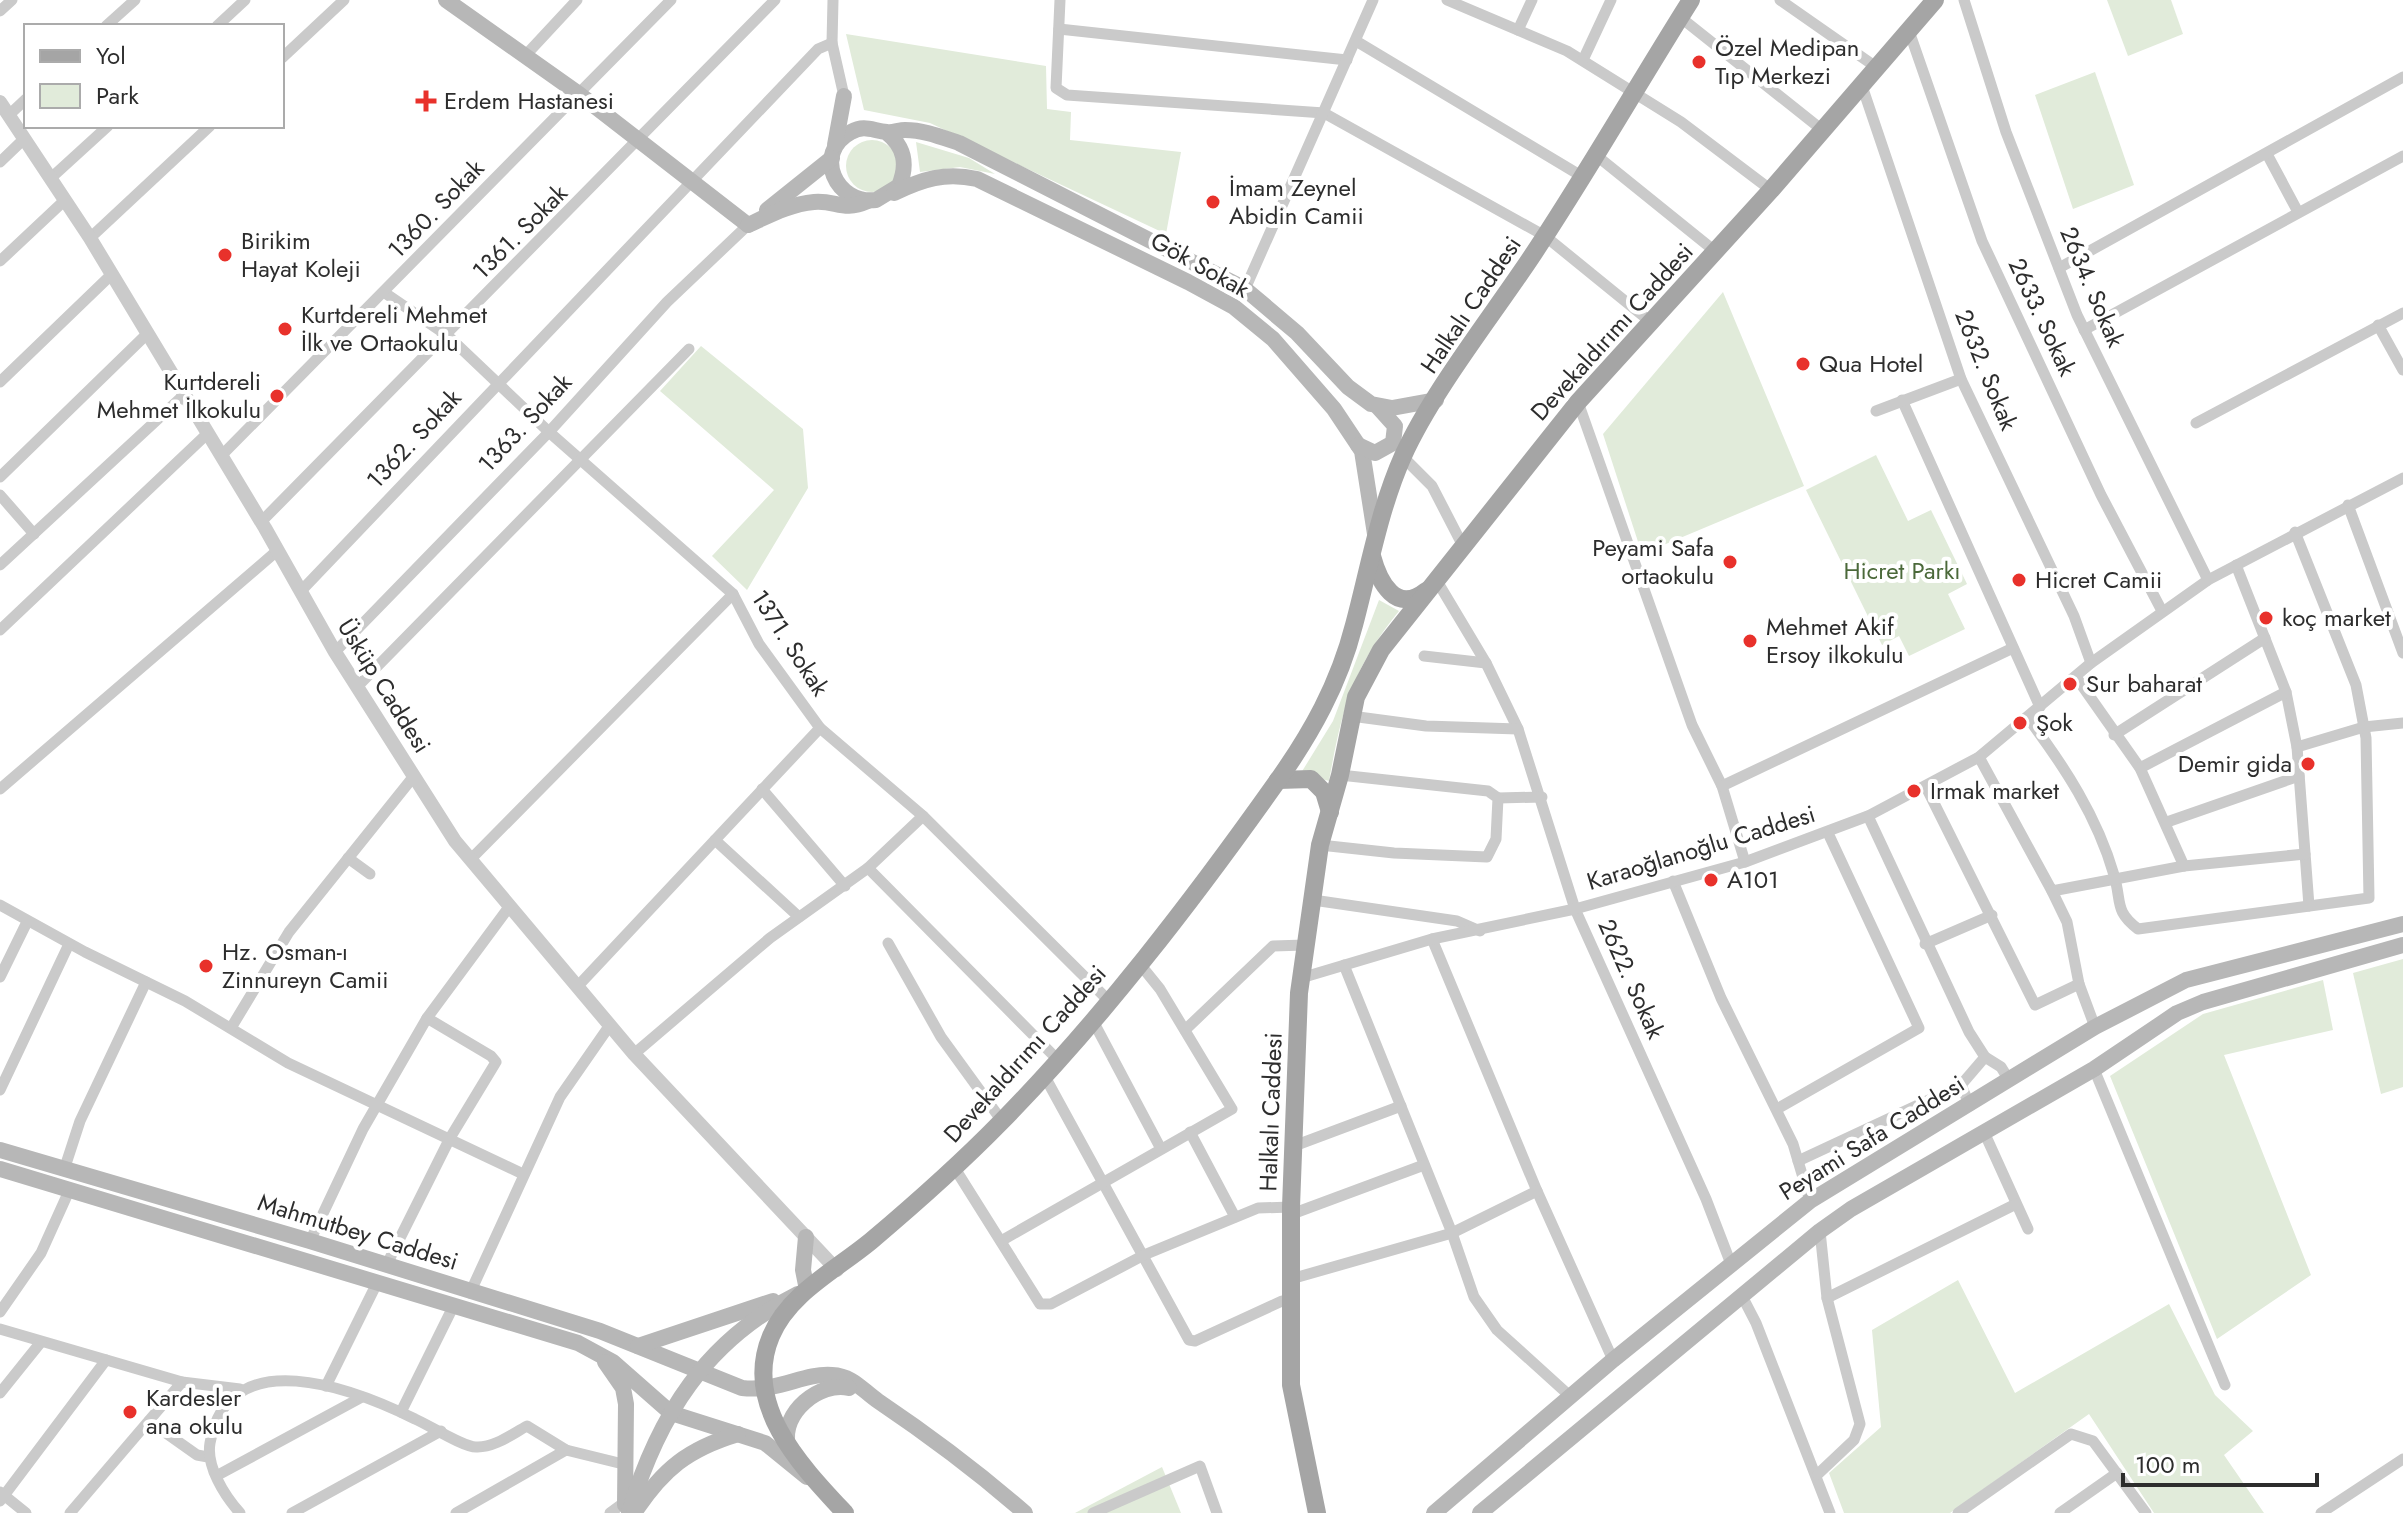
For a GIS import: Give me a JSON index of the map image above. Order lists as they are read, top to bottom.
{
  "streets": {
    "main road": [
      "Gök Sokak",
      "Halkalı Caddesi",
      "Devekaldırımı Caddesi",
      "Peyami Safa Caddesi",
      "Mahmutbey Caddesi"
    ],
    "street": [
      "1360. Sokak",
      "1361. Sokak",
      "2634. Sokak",
      "2633. Sokak",
      "2632. Sokak",
      "1363. Sokak",
      "1362. Sokak",
      "1371. Sokak",
      "Üsküp Caddesi",
      "Karaoğlanoğlu Caddesi",
      "2622. Sokak"
    ]
  },
  "crossings": [
    ["1360. Sokak", "1371. Sokak"],
    ["1360. Sokak", "Üsküp Caddesi"],
    ["1361. Sokak", "1371. Sokak"],
    ["1361. Sokak", "Üsküp Caddesi"],
    ["Gök Sokak", "Halkalı Caddesi"],
    ["Gök Sokak", "1363. Sokak"],
    ["2634. Sokak", "Karaoğlanoğlu Caddesi"],
    ["Halkalı Caddesi", "Devekaldırımı Caddesi"],
    ["Halkalı Caddesi", "Karaoğlanoğlu Caddesi"],
    ["2633. Sokak", "Devekaldırımı Caddesi"],
    ["2633. Sokak", "Karaoğlanoğlu Caddesi"],
    ["Devekaldırımı Caddesi", "2632. Sokak"],
    ["Devekaldırımı Caddesi", "1371. Sokak"],
    ["Devekaldırımı Caddesi", "Üsküp Caddesi"],
    ["Devekaldırımı Caddesi", "2622. Sokak"],
    ["Devekaldırımı Caddesi", "Mahmutbey Caddesi"],
    ["2632. Sokak", "Karaoğlanoğlu Caddesi"],
    ["1363. Sokak", "1371. Sokak"],
    ["1363. Sokak", "Üsküp Caddesi"],
    ["1362. Sokak", "1371. Sokak"],
    ["1362. Sokak", "Üsküp Caddesi"],
    ["Karaoğlanoğlu Caddesi", "2622. Sokak"],
    ["2622. Sokak", "Peyami Safa Caddesi"]
  ],
  "parks": ["Hicret Parkı"],
  "places": {
    "other": [
      "Özel Medipan Tıp Merkezi",
      "İmam Zeynel Abidin Camii",
      "Birikim Hayat Koleji",
      "Kurtdereli Mehmet İlk ve Ortaokulu",
      "Qua Hotel",
      "Kurtdereli Mehmet İlkokulu",
      "Peyami Safa ortaokulu",
      "Hicret Camii",
      "koç market",
      "Mehmet Akif Ersoy ilkokulu",
      "Sur baharat",
      "Şok",
      "Demir gida",
      "Irmak market",
      "A101",
      "Hz. Osman-ı Zinnureyn Camii",
      "Kardesler ana okulu"
    ],
    "health": ["Erdem Hastanesi"]
  },
  "legend": ["Yol", "Park"],
  "scale_bar": "100 m"
}
